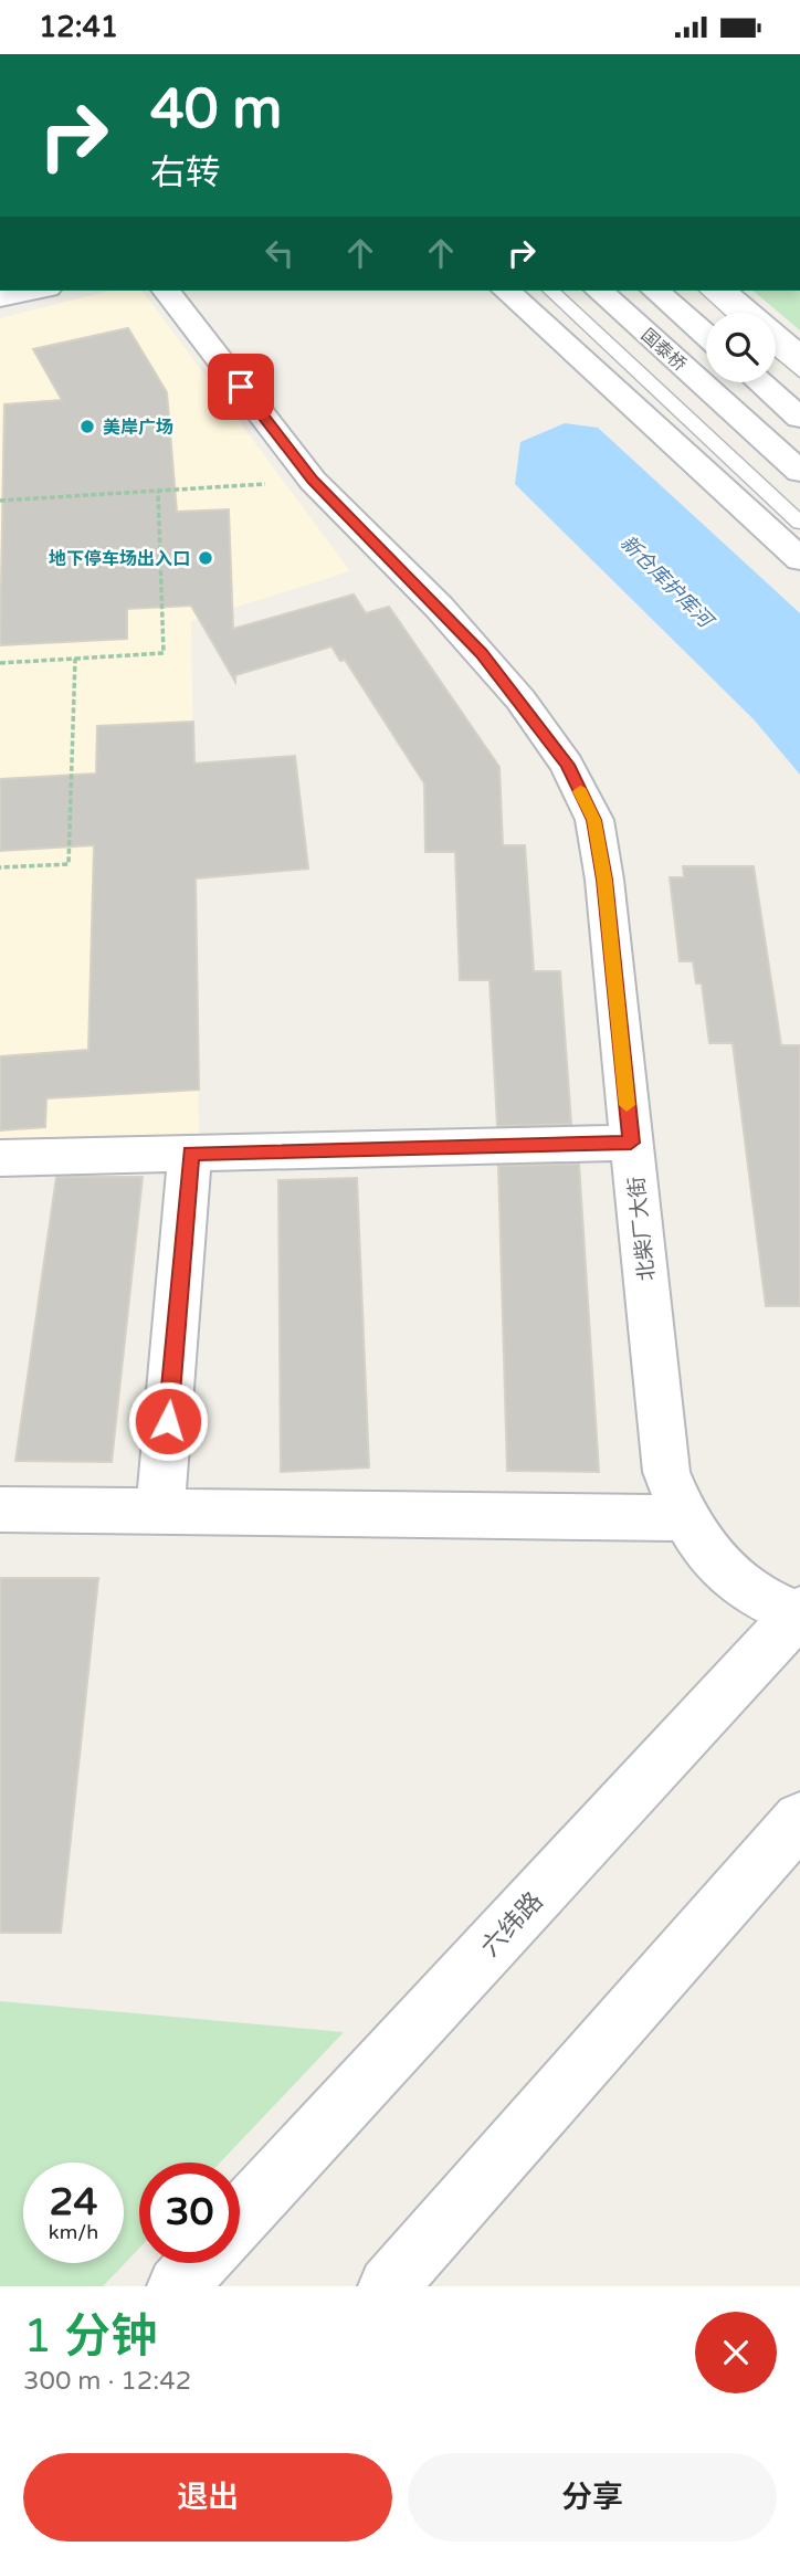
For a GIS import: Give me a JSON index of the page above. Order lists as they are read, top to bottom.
{
  "streets": {
    "street": ["国泰桥", "北柴厂大街", "六纬路"]
  },
  "crossings": [
    ["北柴厂大街", "六纬路"]
  ],
  "water": ["新仓库护库河"],
  "places": ["美岸广场", "地下停车场出入口"],
  "page": {
    "status": "12:41",
    "turn": ["40 m", "右转"],
    "speed": "24 km/h",
    "limit": "30",
    "heading": ["1 分钟", "300 m · 12:42"],
    "buttons": ["退出", "分享"]
  }
}
